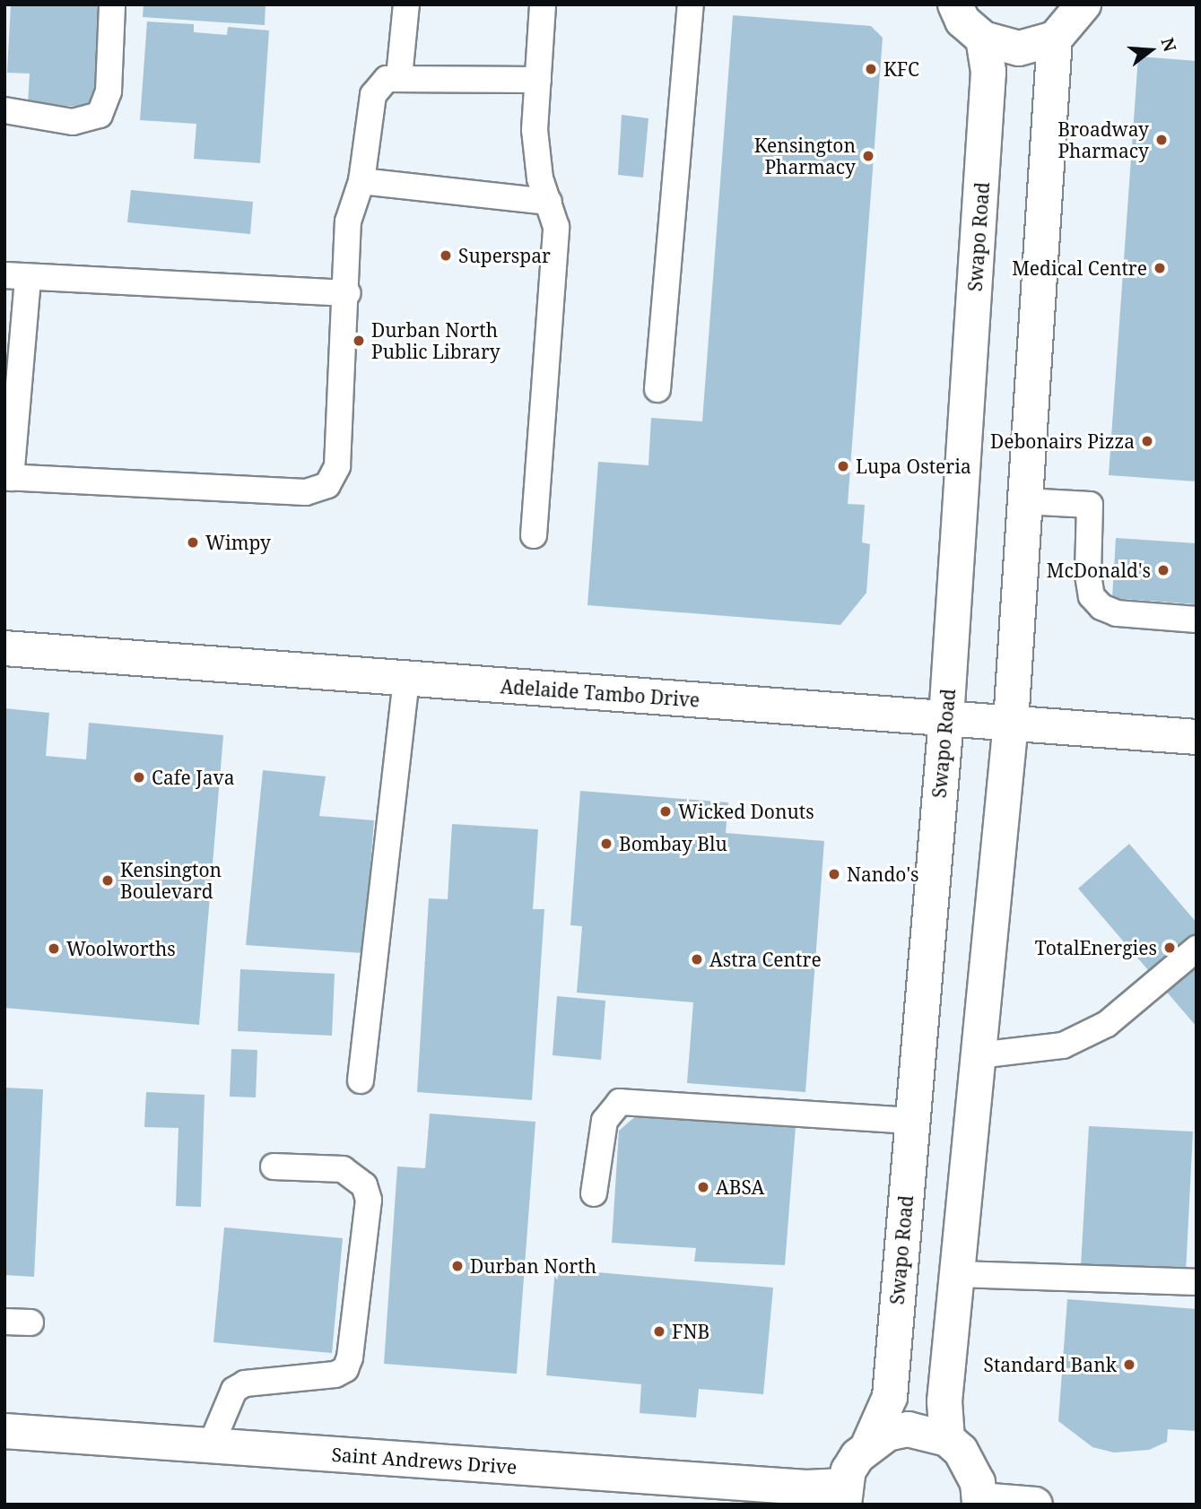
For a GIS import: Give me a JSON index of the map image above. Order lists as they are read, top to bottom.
{
  "streets": {
    "street": ["Swapo Road", "Adelaide Tambo Drive", "Saint Andrews Drive"]
  },
  "crossings": [
    ["Swapo Road", "Adelaide Tambo Drive"],
    ["Swapo Road", "Saint Andrews Drive"]
  ],
  "places": [
    "KFC",
    "Broadway Pharmacy",
    "Kensington Pharmacy",
    "Superspar",
    "Medical Centre",
    "Durban North Public Library",
    "Debonairs Pizza",
    "Lupa Osteria",
    "Wimpy",
    "McDonald's",
    "Cafe Java",
    "Wicked Donuts",
    "Bombay Blu",
    "Nando's",
    "Kensington Boulevard",
    "TotalEnergies",
    "Woolworths",
    "Astra Centre",
    "ABSA",
    "Durban North",
    "FNB",
    "Standard Bank"
  ],
  "north": "right"
}
